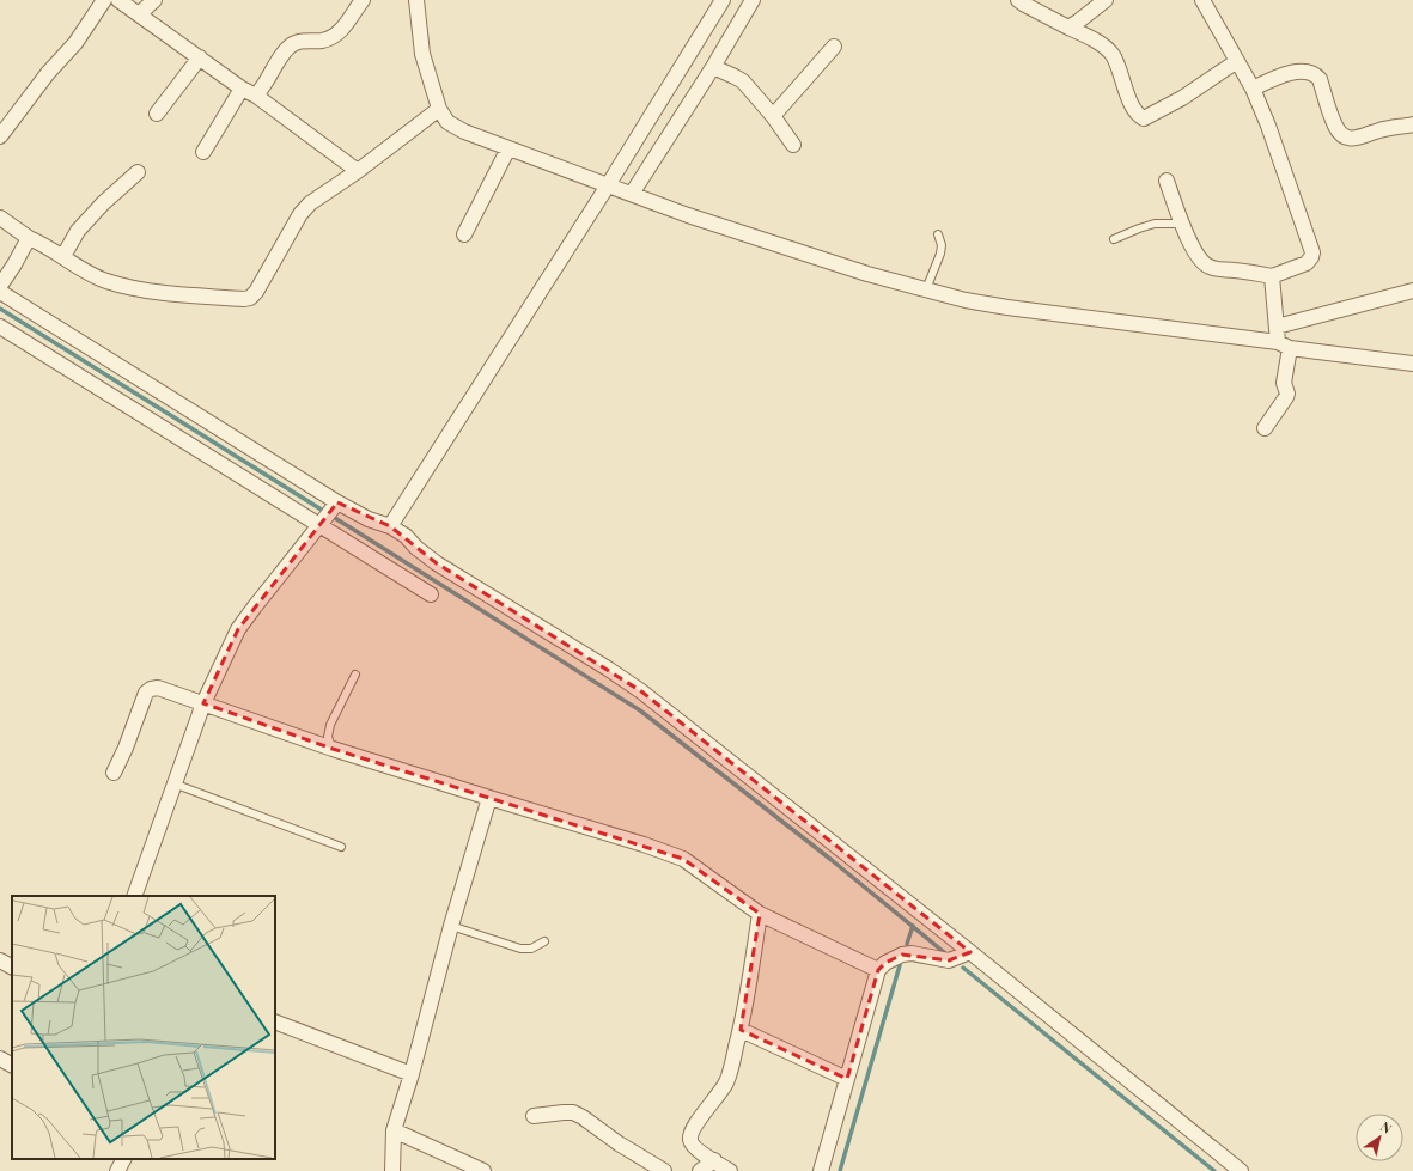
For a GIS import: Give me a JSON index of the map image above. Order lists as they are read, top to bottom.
{
  "north": "top right"
}
